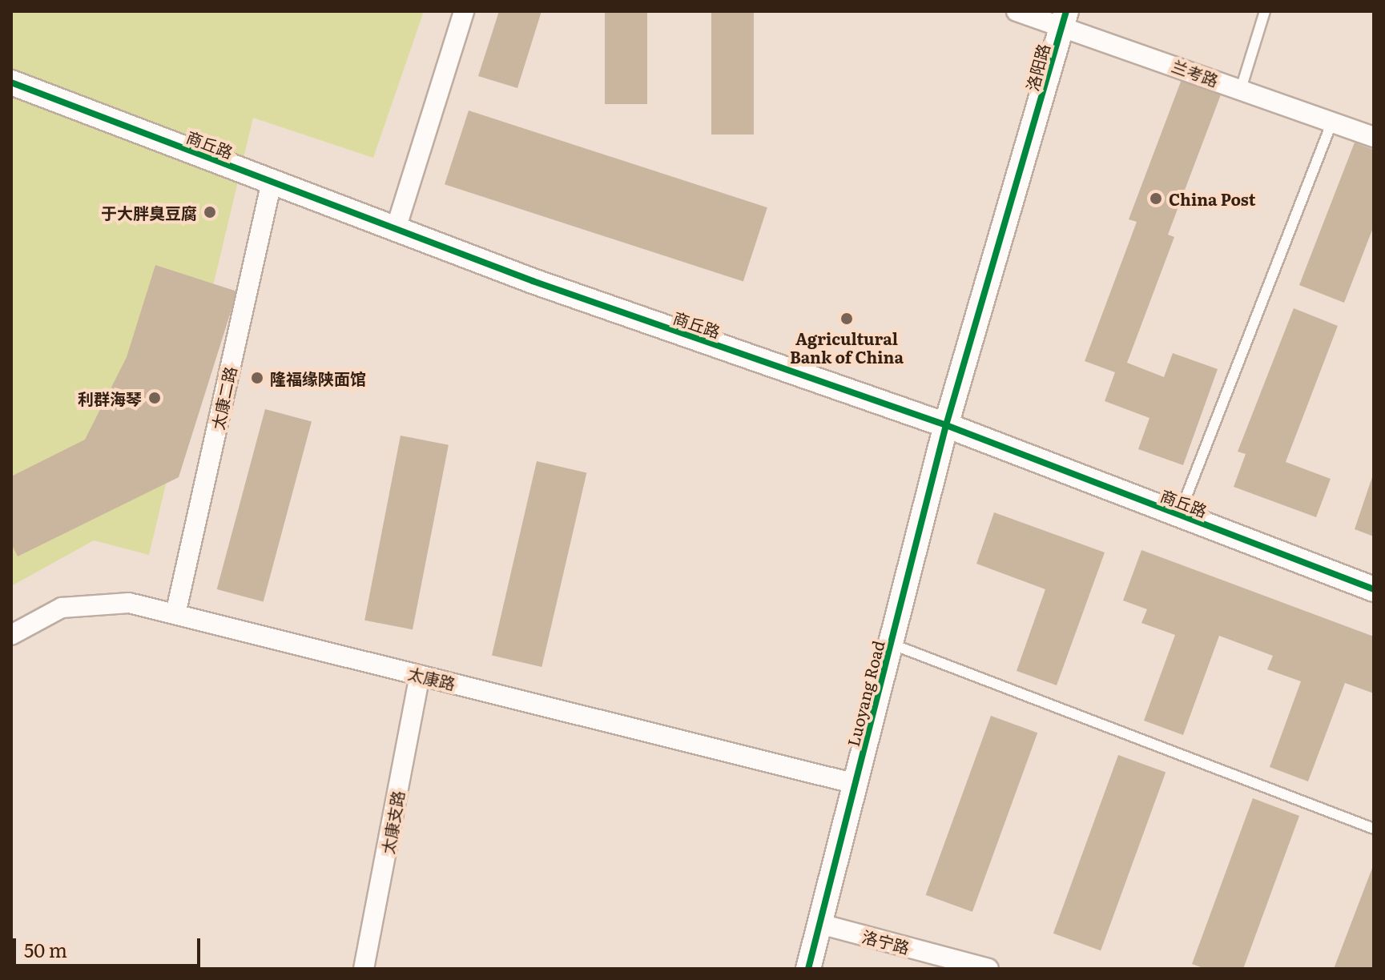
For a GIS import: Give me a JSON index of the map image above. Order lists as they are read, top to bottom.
{
  "streets": {
    "street": [
      "洛阳路",
      "兰考路",
      "商丘路",
      "太康二路",
      "太康路",
      "Luoyang Road",
      "太康支路",
      "洛宁路"
    ]
  },
  "crossings": [
    ["洛阳路", "兰考路"],
    ["洛阳路", "商丘路"],
    ["洛阳路", "Luoyang Road"],
    ["商丘路", "太康二路"],
    ["商丘路", "Luoyang Road"],
    ["太康二路", "太康路"],
    ["太康路", "Luoyang Road"],
    ["太康路", "太康支路"],
    ["Luoyang Road", "洛宁路"]
  ],
  "places": [
    "China Post",
    "于大胖臭豆腐",
    "Agricultural Bank of China",
    "隆福缘陕面馆",
    "利群海琴"
  ],
  "scale_bar": "50 m"
}
